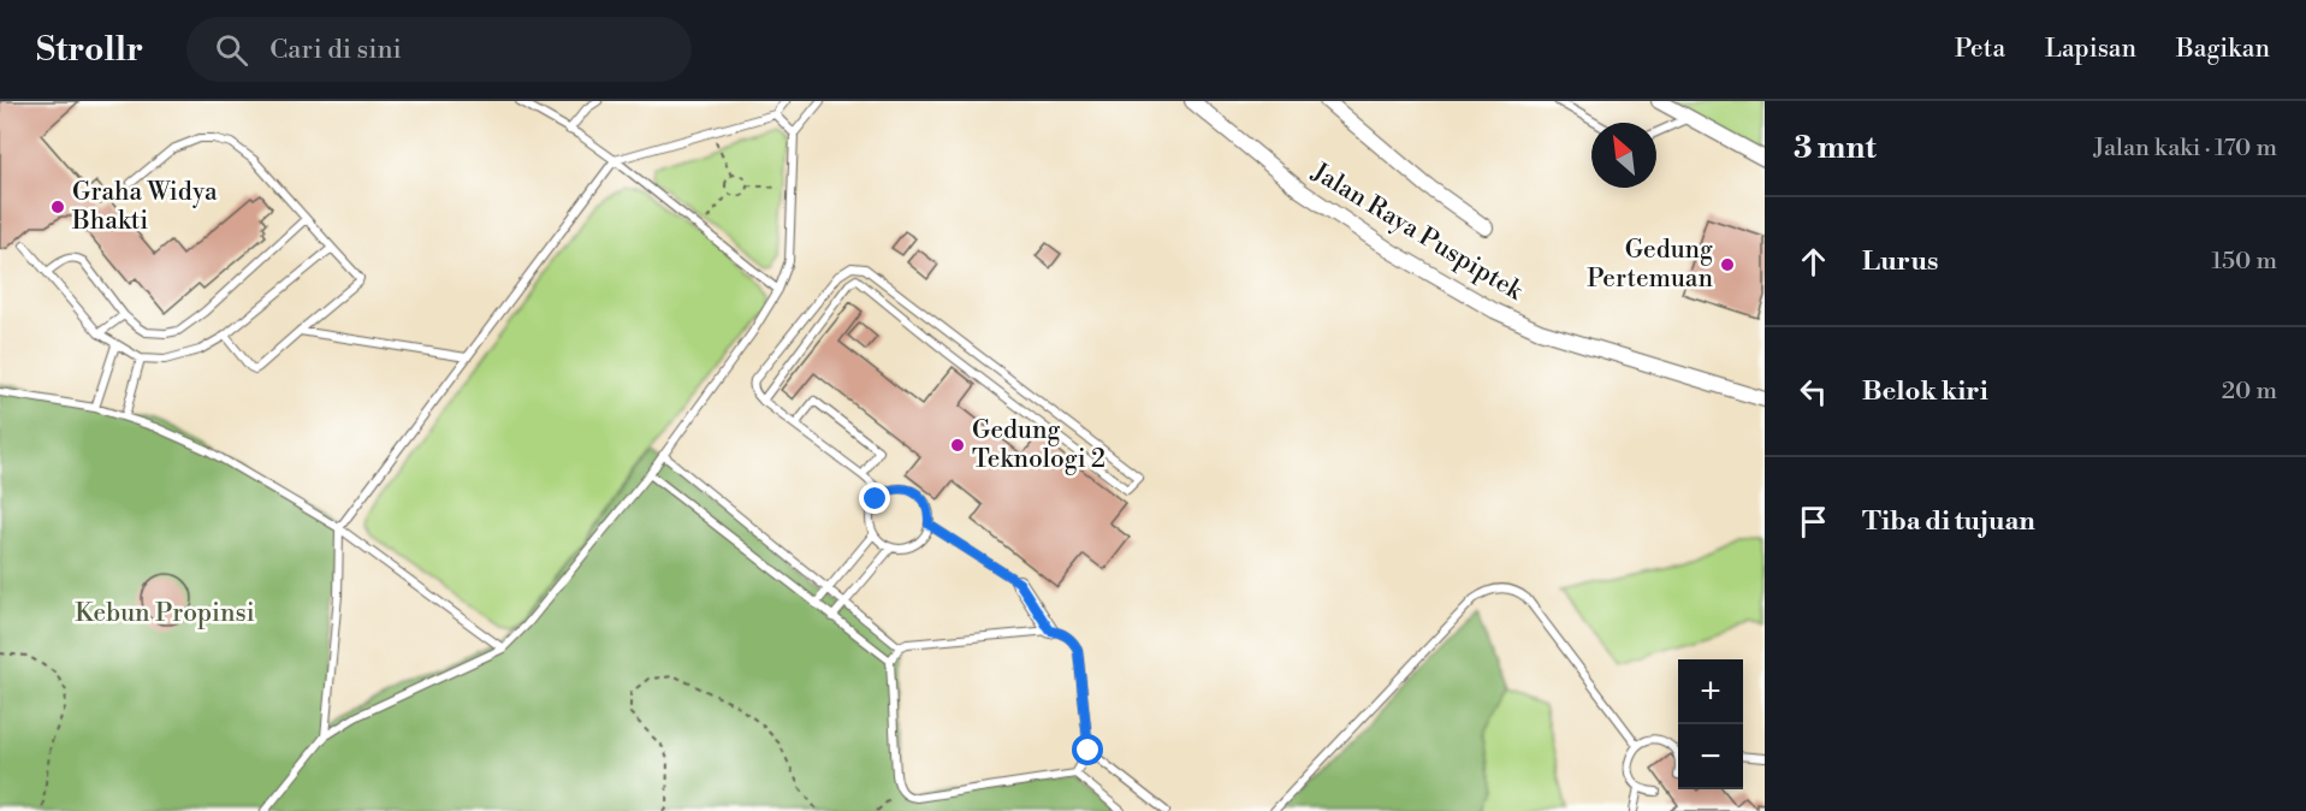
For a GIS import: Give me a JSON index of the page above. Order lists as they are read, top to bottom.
{
  "streets": {
    "street": ["Jalan Raya Puspiptek"]
  },
  "parks": ["Kebun Propinsi"],
  "places": ["Graha Widya Bhakti", "Gedung Pertemuan", "Gedung Teknologi 2"],
  "north": "top left",
  "page": {
    "header": "Strollr",
    "search": "Cari di sini",
    "nav": ["Peta", "Lapisan", "Bagikan"],
    "heading": ["3 mnt", "Jalan kaki · 170 m"],
    "list": [
      ["Lurus", "150 m"],
      ["Belok kiri", "20 m"],
      "Tiba di tujuan"
    ],
    "map_buttons": ["+", "−"]
  }
}
